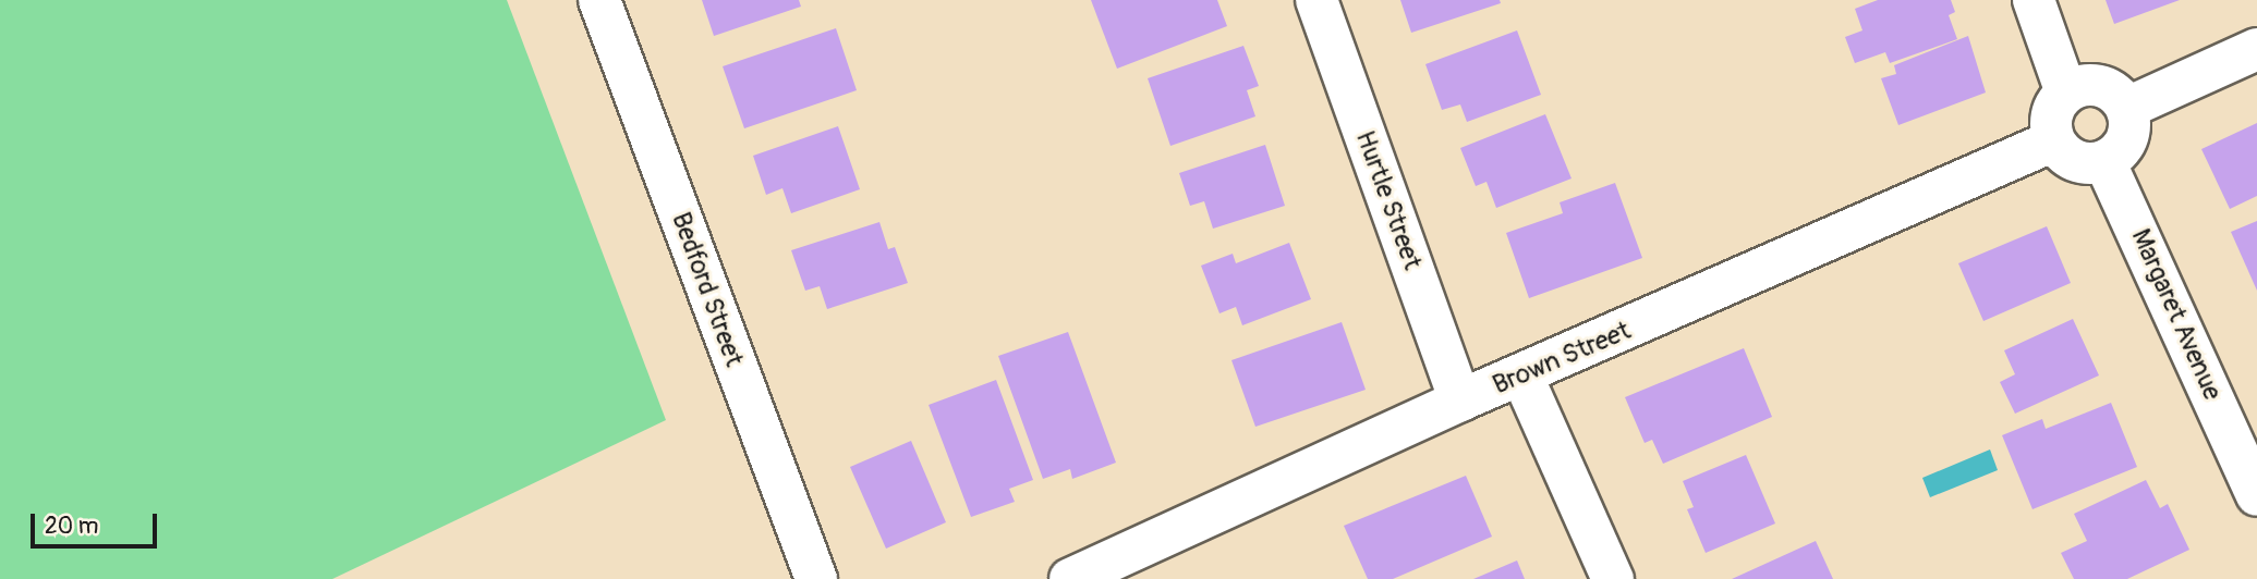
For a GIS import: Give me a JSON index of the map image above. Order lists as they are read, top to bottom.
{
  "streets": {
    "street": [
      "Hurtle Street",
      "Bedford Street",
      "Margaret Avenue",
      "Brown Street"
    ]
  },
  "crossings": [
    ["Hurtle Street", "Brown Street"],
    ["Margaret Avenue", "Brown Street"]
  ],
  "scale_bar": "20 m"
}
